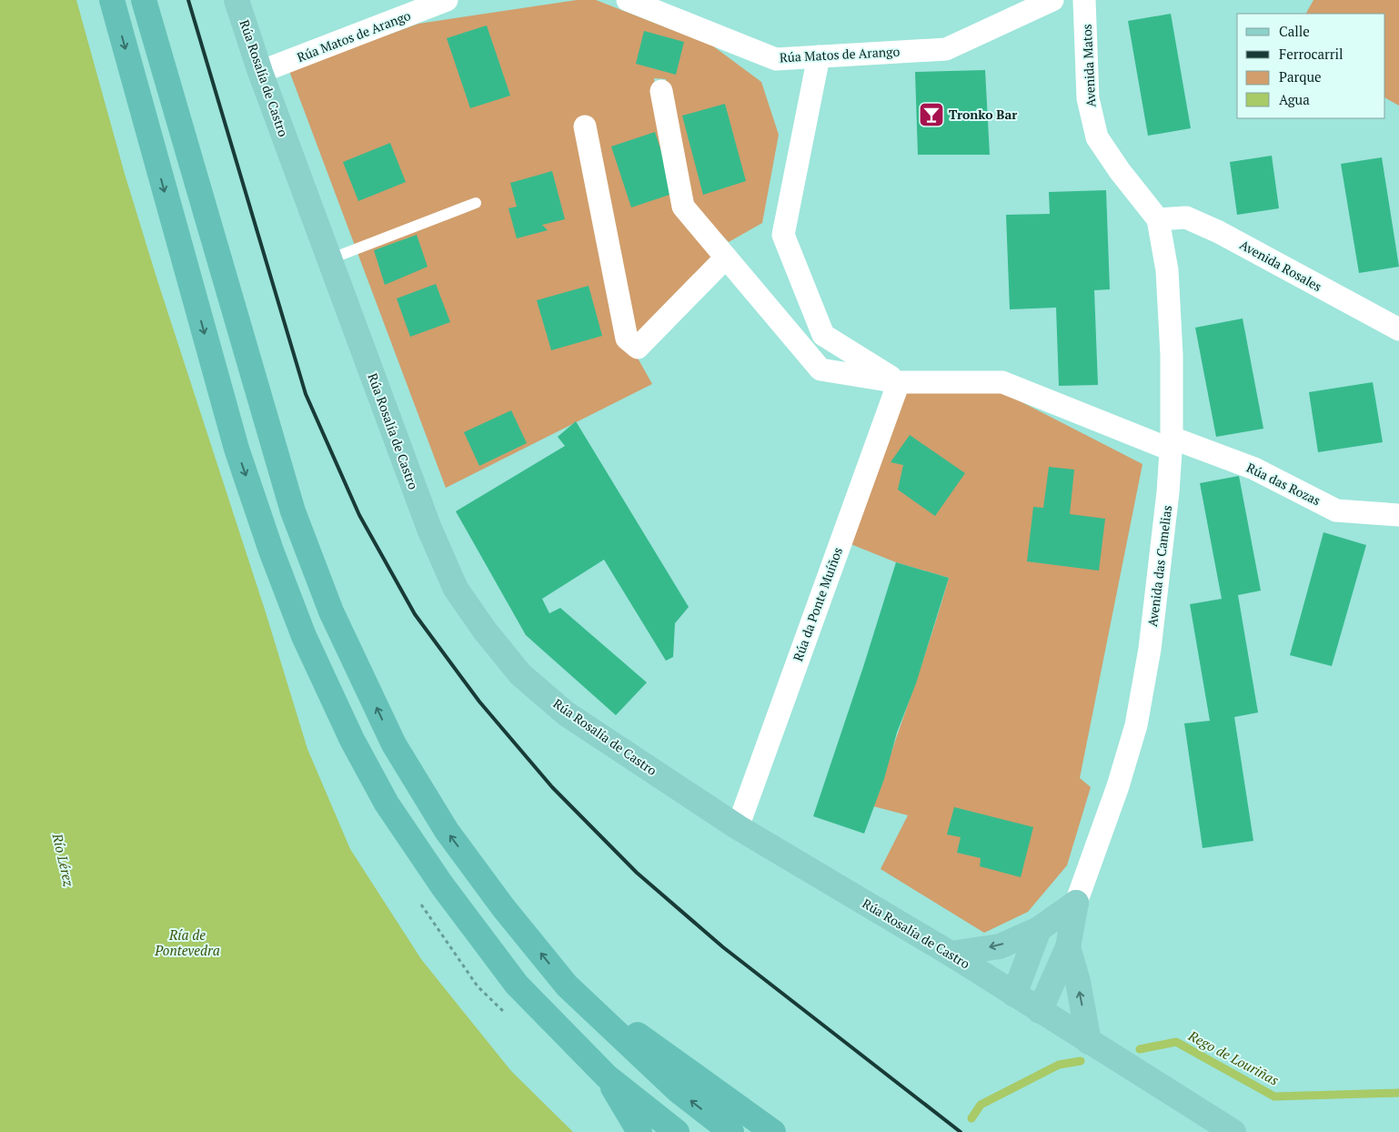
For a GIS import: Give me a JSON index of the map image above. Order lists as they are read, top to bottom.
{
  "streets": {
    "main road": ["Rúa Rosalía de Castro"],
    "street": [
      "Rúa Matos de Arango",
      "Avenida Matos",
      "Avenida Rosales",
      "Rúa das Rozas",
      "Avenida das Camelias",
      "Rúa da Ponte Muíños"
    ]
  },
  "crossings": [
    ["Rúa Matos de Arango", "Rúa Rosalía de Castro"],
    ["Avenida Matos", "Avenida Rosales"],
    ["Avenida Matos", "Avenida das Camelias"],
    ["Rúa Rosalía de Castro", "Rúa da Ponte Muíños"],
    ["Avenida Rosales", "Avenida das Camelias"],
    ["Rúa das Rozas", "Avenida das Camelias"]
  ],
  "water": ["Río Lérez", "Ría de Pontevedra", "Rego de Louriñas"],
  "places": {
    "bar": ["Tronko Bar"]
  },
  "legend": [
    "Calle",
    "Ferrocarril",
    "Parque",
    "Agua"
  ]
}
